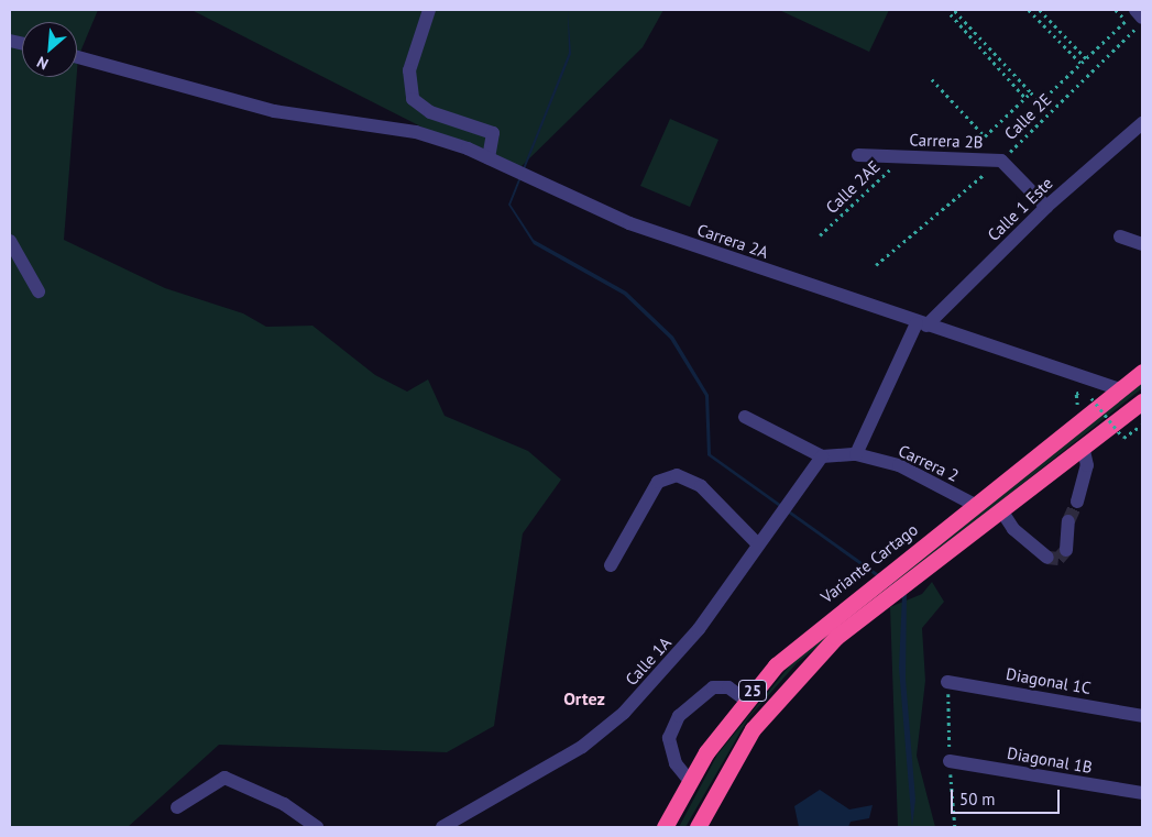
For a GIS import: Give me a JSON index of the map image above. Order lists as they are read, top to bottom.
{
  "streets": {
    "highway": ["Variante Cartago", "25"],
    "street": [
      "Carrera 2B",
      "Calle 1 Este",
      "Carrera 2A",
      "Carrera 2",
      "Calle 1A",
      "Diagonal 1C",
      "Diagonal 1B"
    ],
    "path": ["Calle 2E", "Calle 2AE"]
  },
  "crossings": [
    ["Calle 2E", "Carrera 2B"],
    ["Carrera 2B", "Calle 2AE"],
    ["Carrera 2B", "Calle 1 Este"],
    ["Calle 1 Este", "Carrera 2A"],
    ["Carrera 2A", "Variante Cartago"],
    ["Carrera 2", "Variante Cartago"],
    ["Carrera 2", "Calle 1A"]
  ],
  "districts": ["Ortez"],
  "scale_bar": "50 m",
  "north": "bottom left"
}
